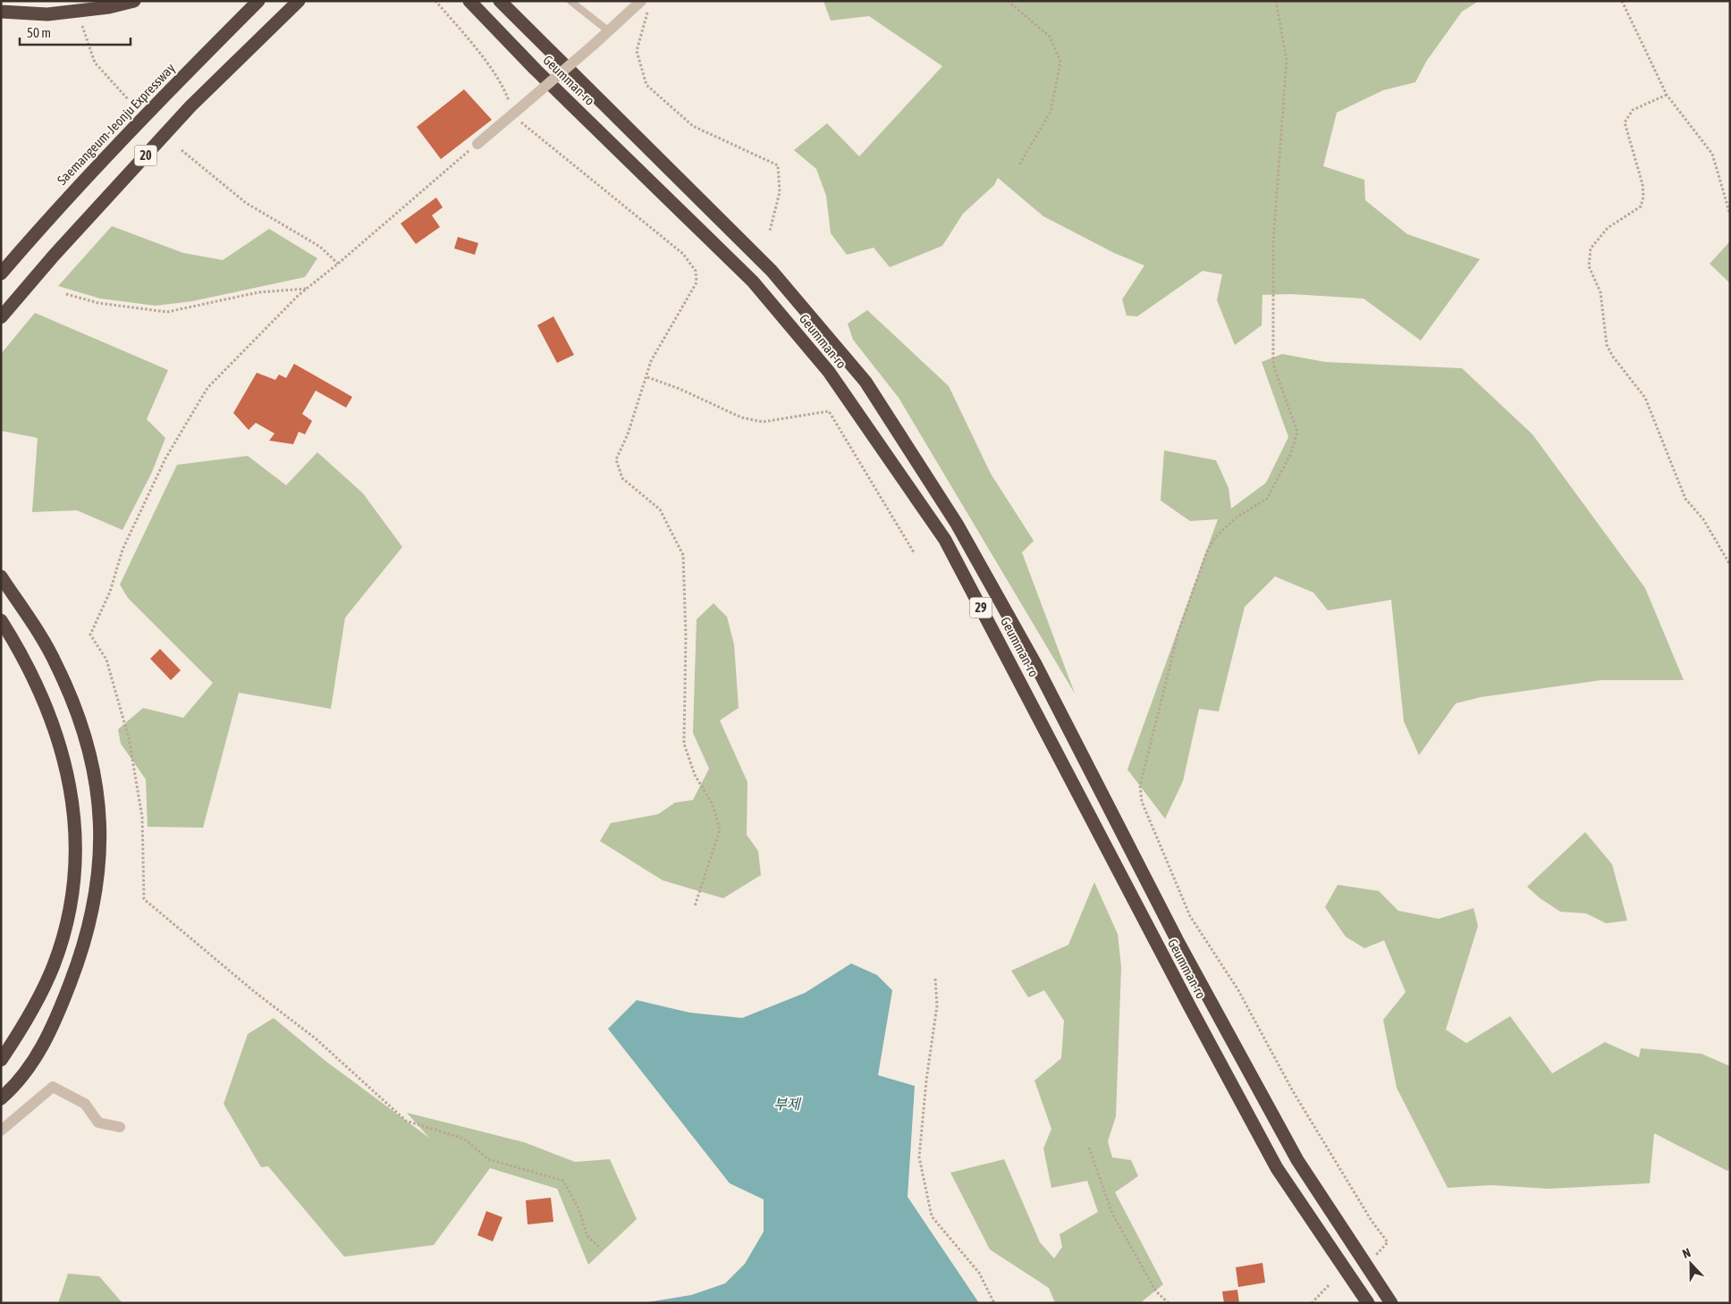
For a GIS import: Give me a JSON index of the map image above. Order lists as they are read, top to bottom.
{
  "streets": {
    "highway": [
      "Geumman-ro",
      "Saemangeum-Jeonju Expressway",
      "20",
      "29"
    ]
  },
  "water": ["부제"],
  "scale_bar": "50 m",
  "north": "top"
}
